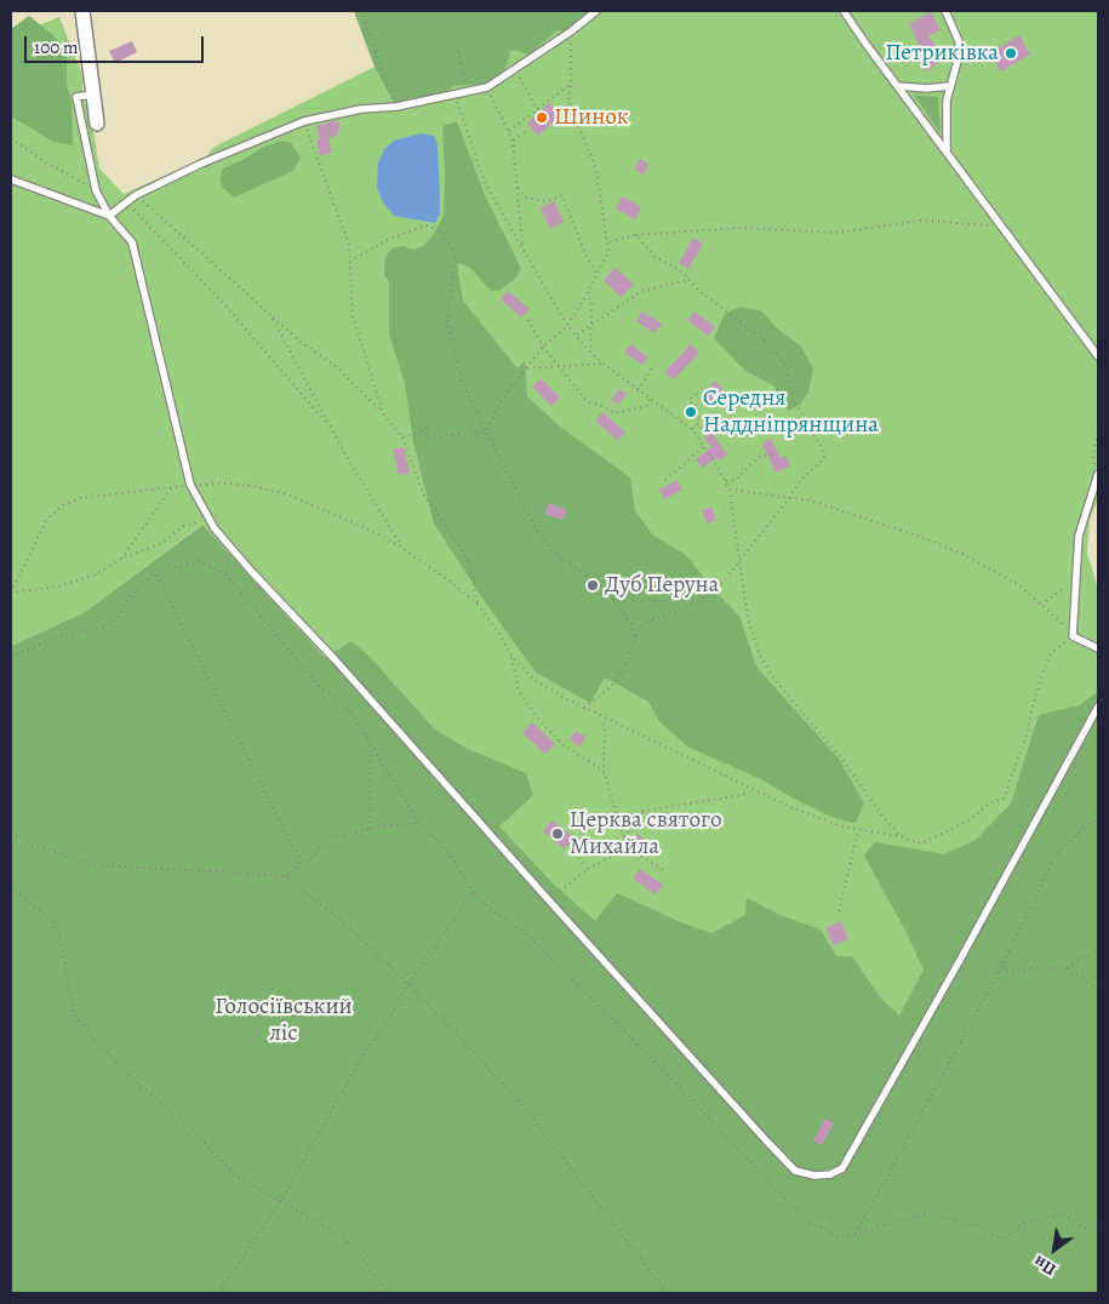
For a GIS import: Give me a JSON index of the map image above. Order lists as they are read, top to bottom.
{
  "parks": ["Голосіївський ліс"],
  "places": [
    "Петриківка",
    "Шинок",
    "Середня Наддніпрянщина",
    "Дуб Перуна",
    "Церква святого Михайла"
  ],
  "scale_bar": "100 m",
  "north": "bottom left"
}
